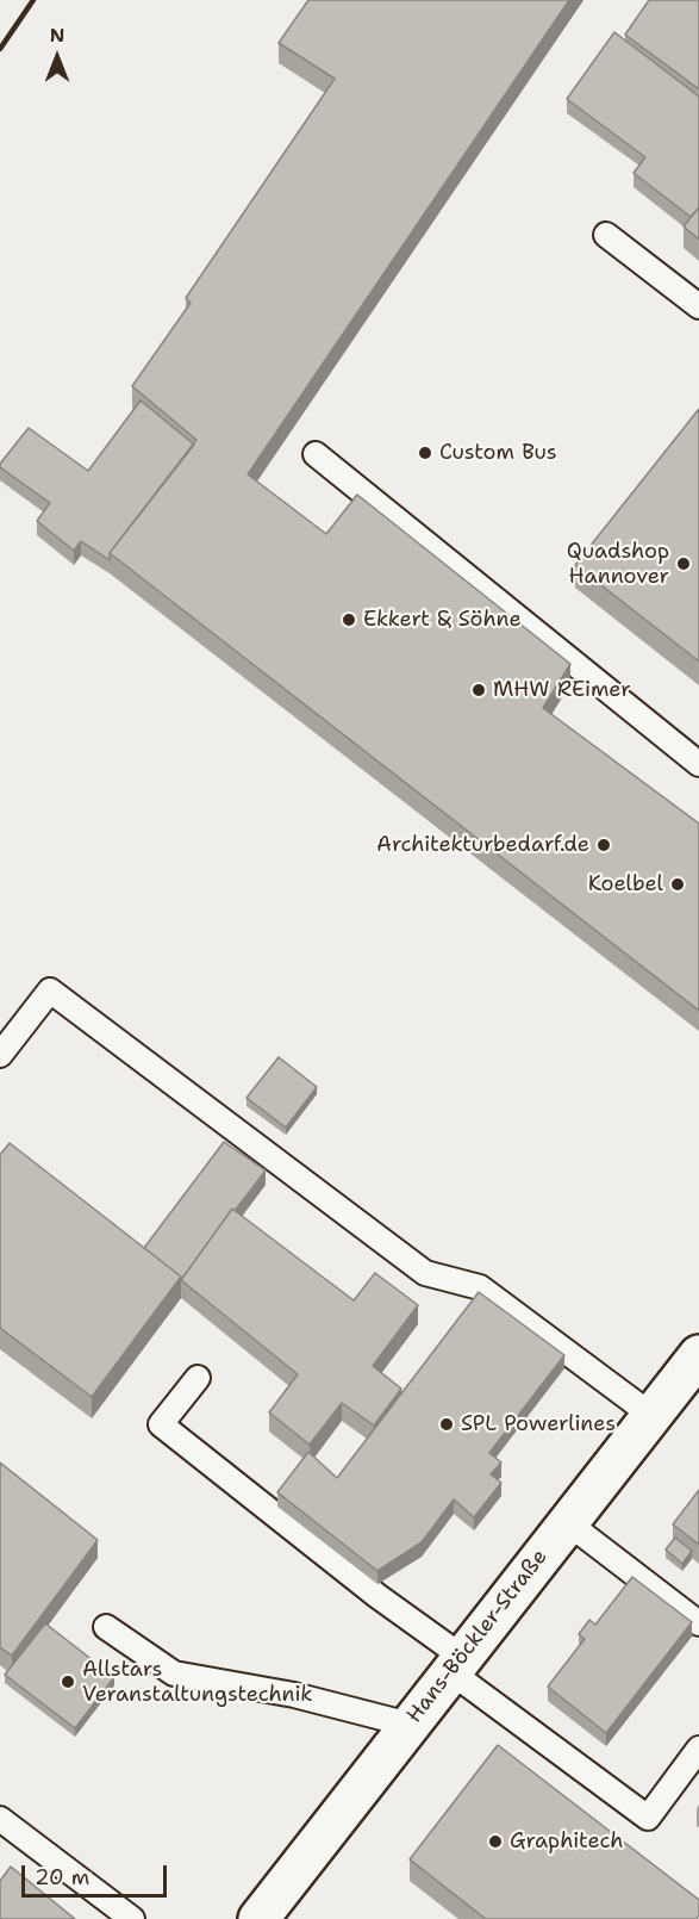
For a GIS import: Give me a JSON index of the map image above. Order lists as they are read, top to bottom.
{
  "streets": {
    "street": ["Hans-Böckler-Straße"]
  },
  "places": [
    "Custom Bus",
    "Quadshop Hannover",
    "Ekkert & Söhne",
    "MHW REimer",
    "Architekturbedarf.de",
    "Koelbel",
    "SPL Powerlines",
    "Allstars Veranstaltungstechnik",
    "Graphitech"
  ],
  "scale_bar": "20 m",
  "north": "top"
}
